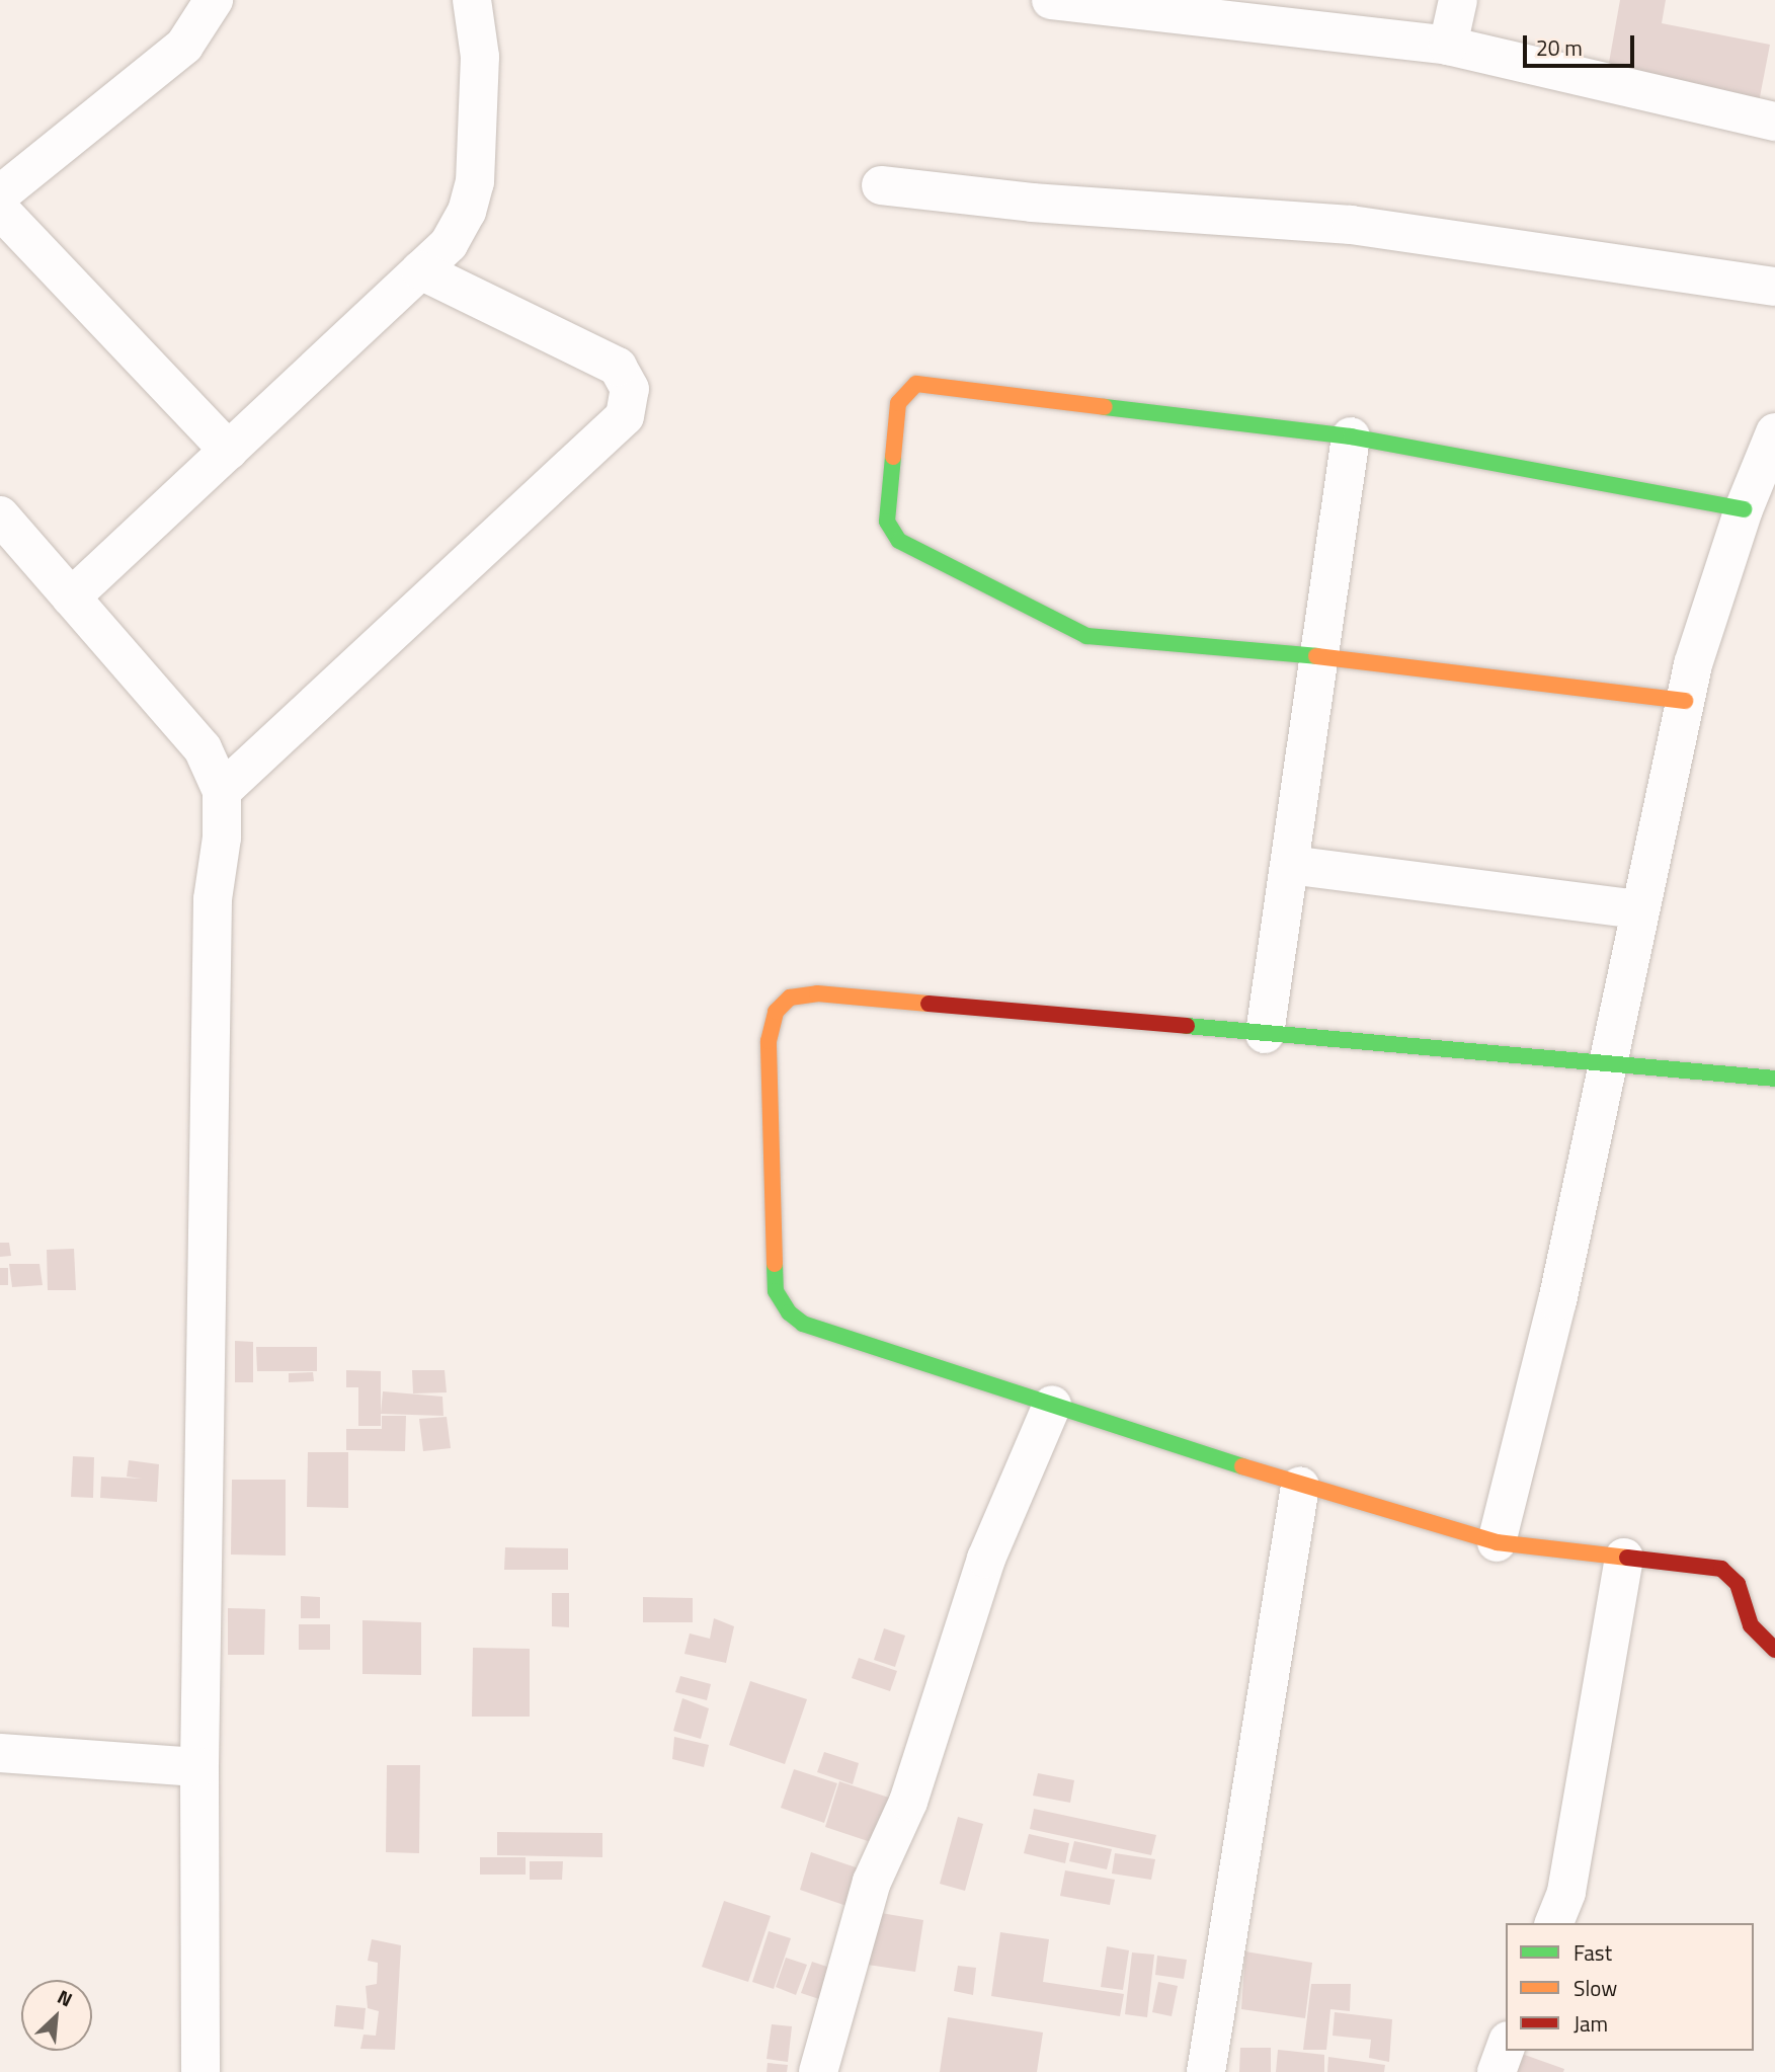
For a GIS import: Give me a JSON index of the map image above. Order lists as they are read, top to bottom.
{
  "legend": ["Fast", "Slow", "Jam"],
  "scale_bar": "20 m",
  "north": "top right"
}
